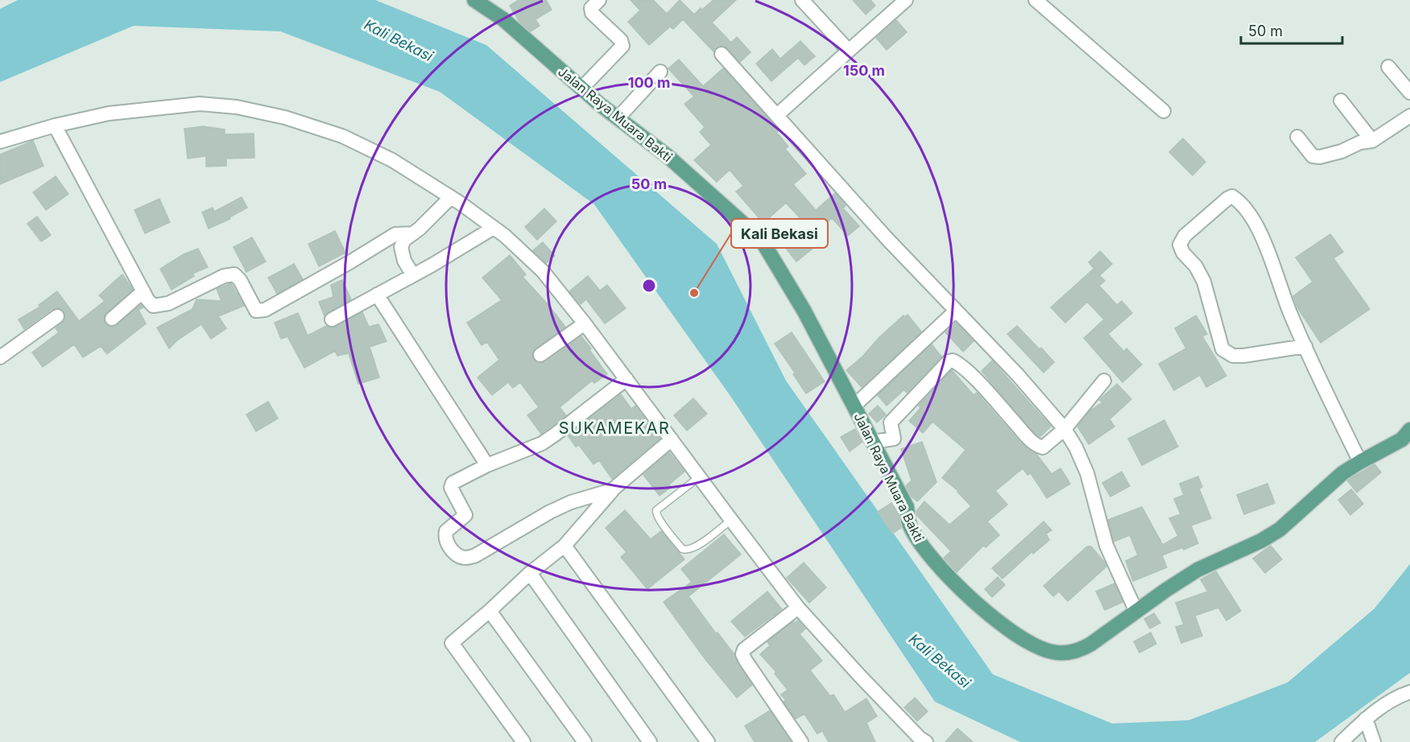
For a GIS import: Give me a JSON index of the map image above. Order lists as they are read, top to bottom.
{
  "streets": {
    "main road": ["Jalan Raya Muara Bakti"]
  },
  "districts": ["SUKAMEKAR"],
  "water": ["Kali Bekasi"],
  "places": ["Kali Bekasi"],
  "scale_bar": "50 m",
  "rings": ["150 m", "100 m", "50 m"]
}
